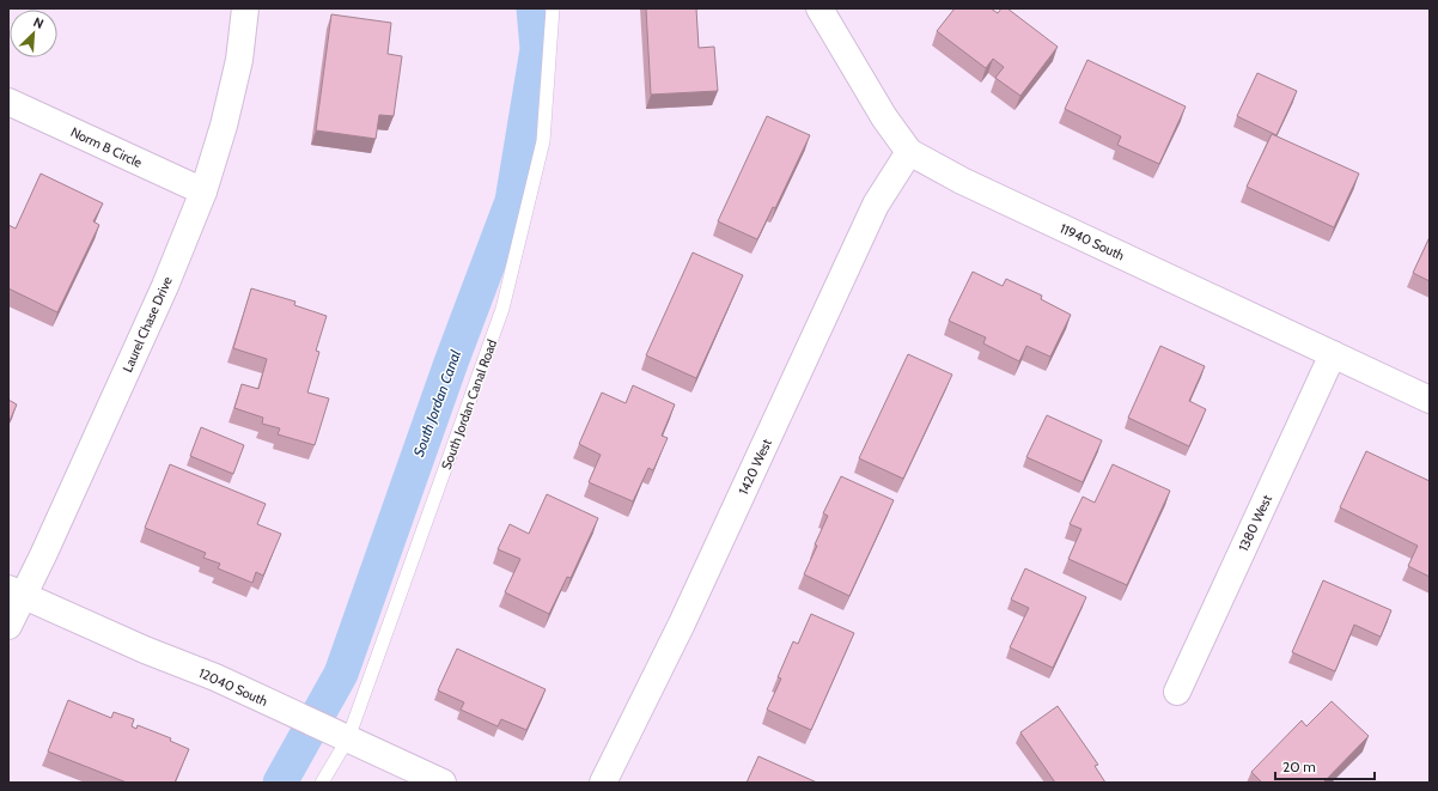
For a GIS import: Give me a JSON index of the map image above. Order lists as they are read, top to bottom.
{
  "streets": {
    "street": [
      "Norm B Circle",
      "11940 South",
      "Laurel Chase Drive",
      "1420 West",
      "1380 West",
      "12040 South"
    ],
    "lane": ["South Jordan Canal Road"]
  },
  "crossings": [
    ["Norm B Circle", "Laurel Chase Drive"],
    ["11940 South", "1420 West"],
    ["11940 South", "1380 West"],
    ["Laurel Chase Drive", "12040 South"],
    ["South Jordan Canal Road", "12040 South"]
  ],
  "water": ["South Jordan Canal"],
  "scale_bar": "20 m",
  "north": "top right"
}
